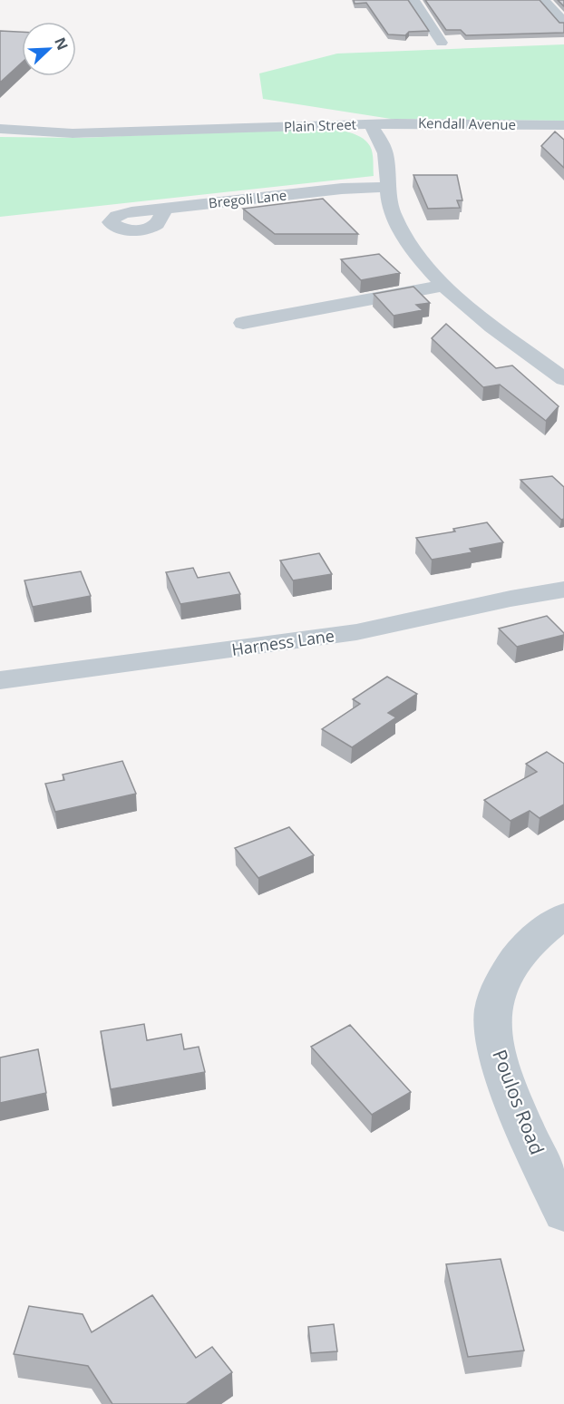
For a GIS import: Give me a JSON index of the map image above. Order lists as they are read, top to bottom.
{
  "streets": {
    "street": [
      "Kendall Avenue",
      "Plain Street",
      "Bregoli Lane",
      "Harness Lane",
      "Poulos Road"
    ]
  },
  "crossings": [
    ["Kendall Avenue", "Plain Street"],
    ["Plain Street", "Bregoli Lane"]
  ],
  "north": "top right"
}
